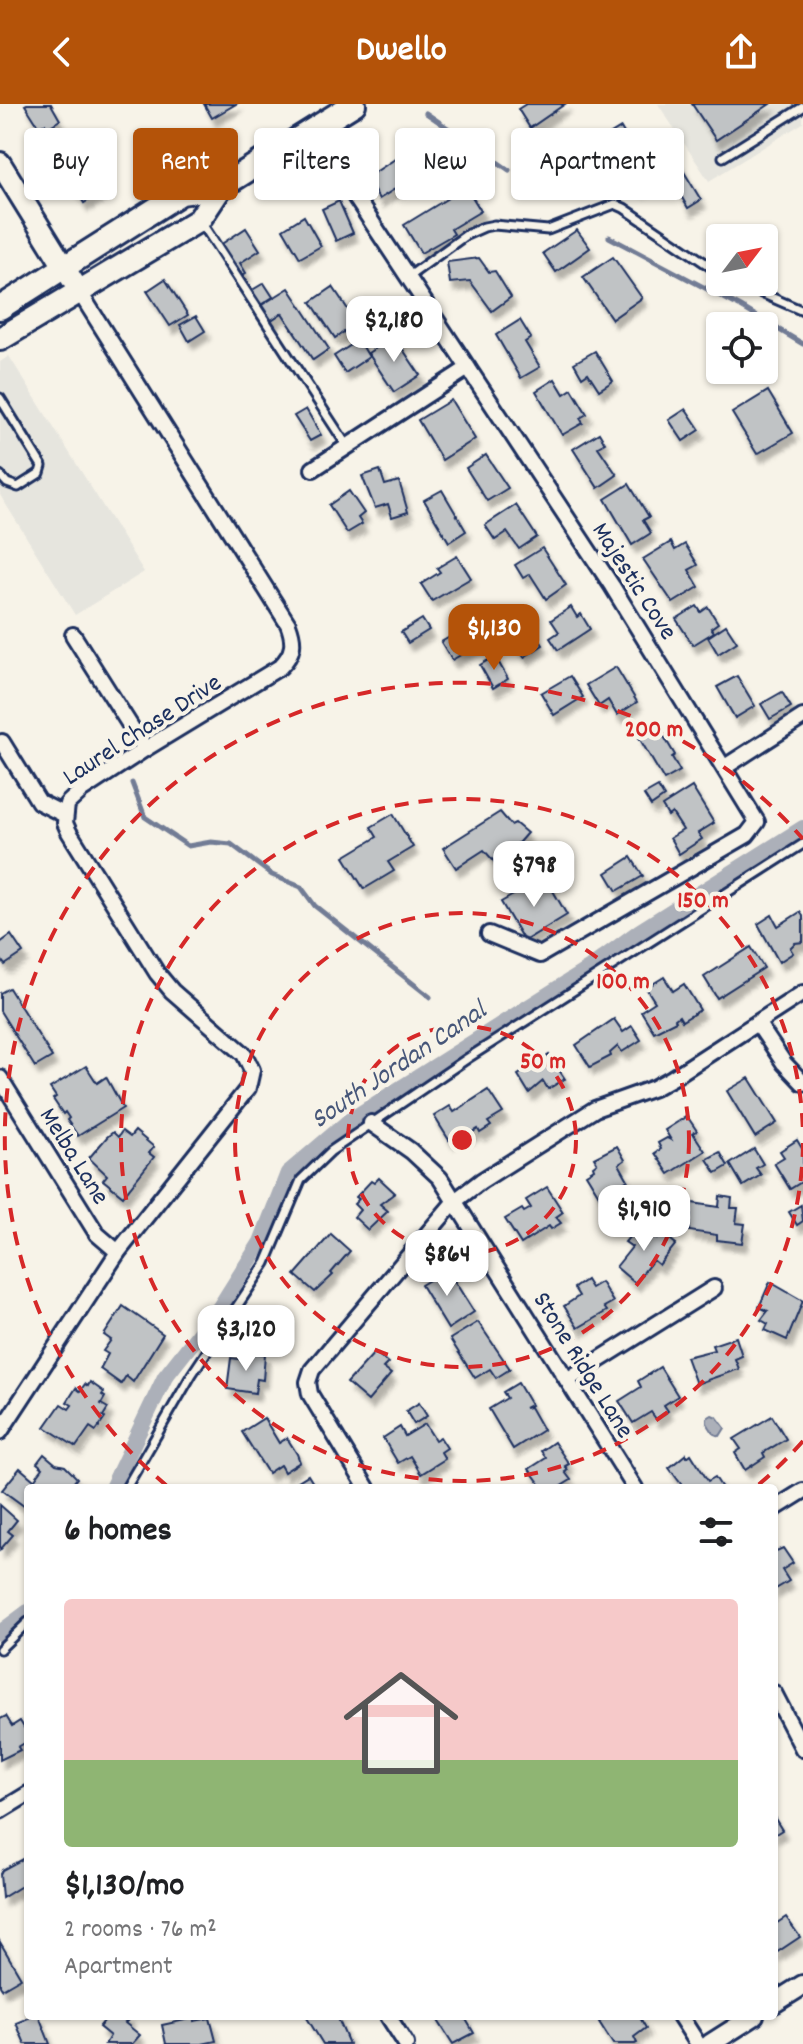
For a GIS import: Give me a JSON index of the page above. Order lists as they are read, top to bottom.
{
  "streets": {
    "street": [
      "Majestic Cove",
      "Laurel Chase Drive",
      "Melba Lane",
      "Stone Ridge Lane"
    ]
  },
  "crossings": [
    ["Laurel Chase Drive", "Melba Lane"]
  ],
  "water": ["South Jordan Canal"],
  "north": "top right",
  "page": {
    "header": "Dwello",
    "chip": [
      "Buy",
      "Rent",
      "Filters",
      "New",
      "Apartment"
    ],
    "price": [
      "$2,180",
      "$1,130",
      "$798",
      "$1,910",
      "$864",
      "$3,120"
    ],
    "heading": "6 homes",
    "list": [
      {
        "name": "$1,130/mo",
        "note": "2 rooms · 76 m² · Apartment"
      }
    ]
  },
  "rings": [
    "200 m",
    "150 m",
    "100 m",
    "50 m"
  ]
}
